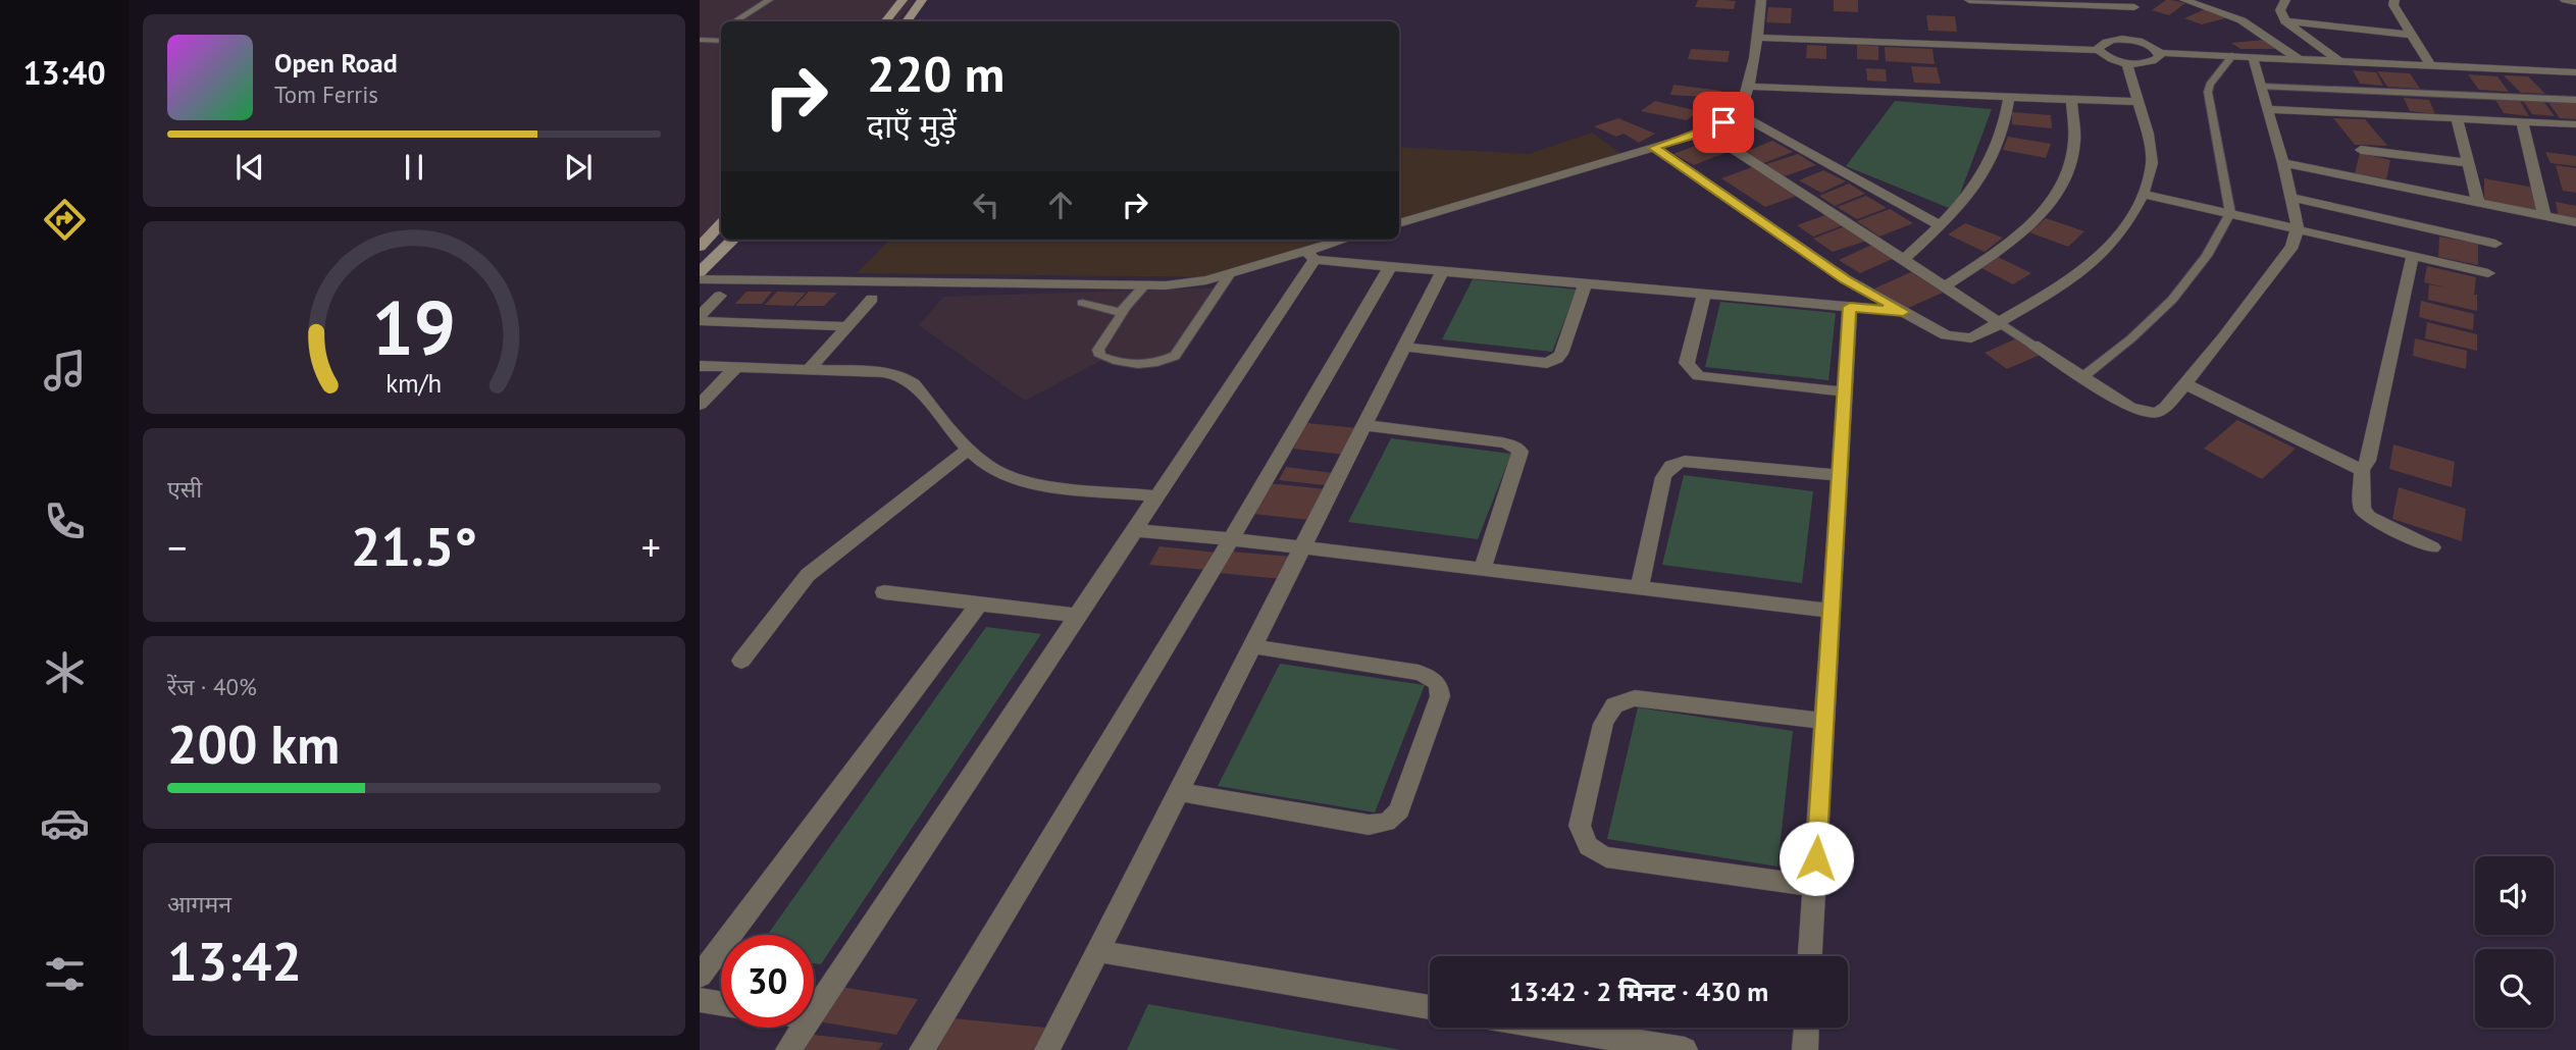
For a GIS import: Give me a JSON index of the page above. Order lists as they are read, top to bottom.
{
  "page": {
    "tabs": "13:40",
    "turn": ["220 m", "दाएँ मुड़ें"],
    "song": ["Open Road", "Tom Ferris"],
    "tile": [
      "एसी",
      ["रेंज · 40%", "200 km"],
      ["आगमन", "13:42"]
    ],
    "heat": ["−", "21.5°", "+"],
    "limit": "30",
    "trip": "13:42 · 2 मिनट · 430 m",
    "gauge": ["19", "km/h"]
  }
}
